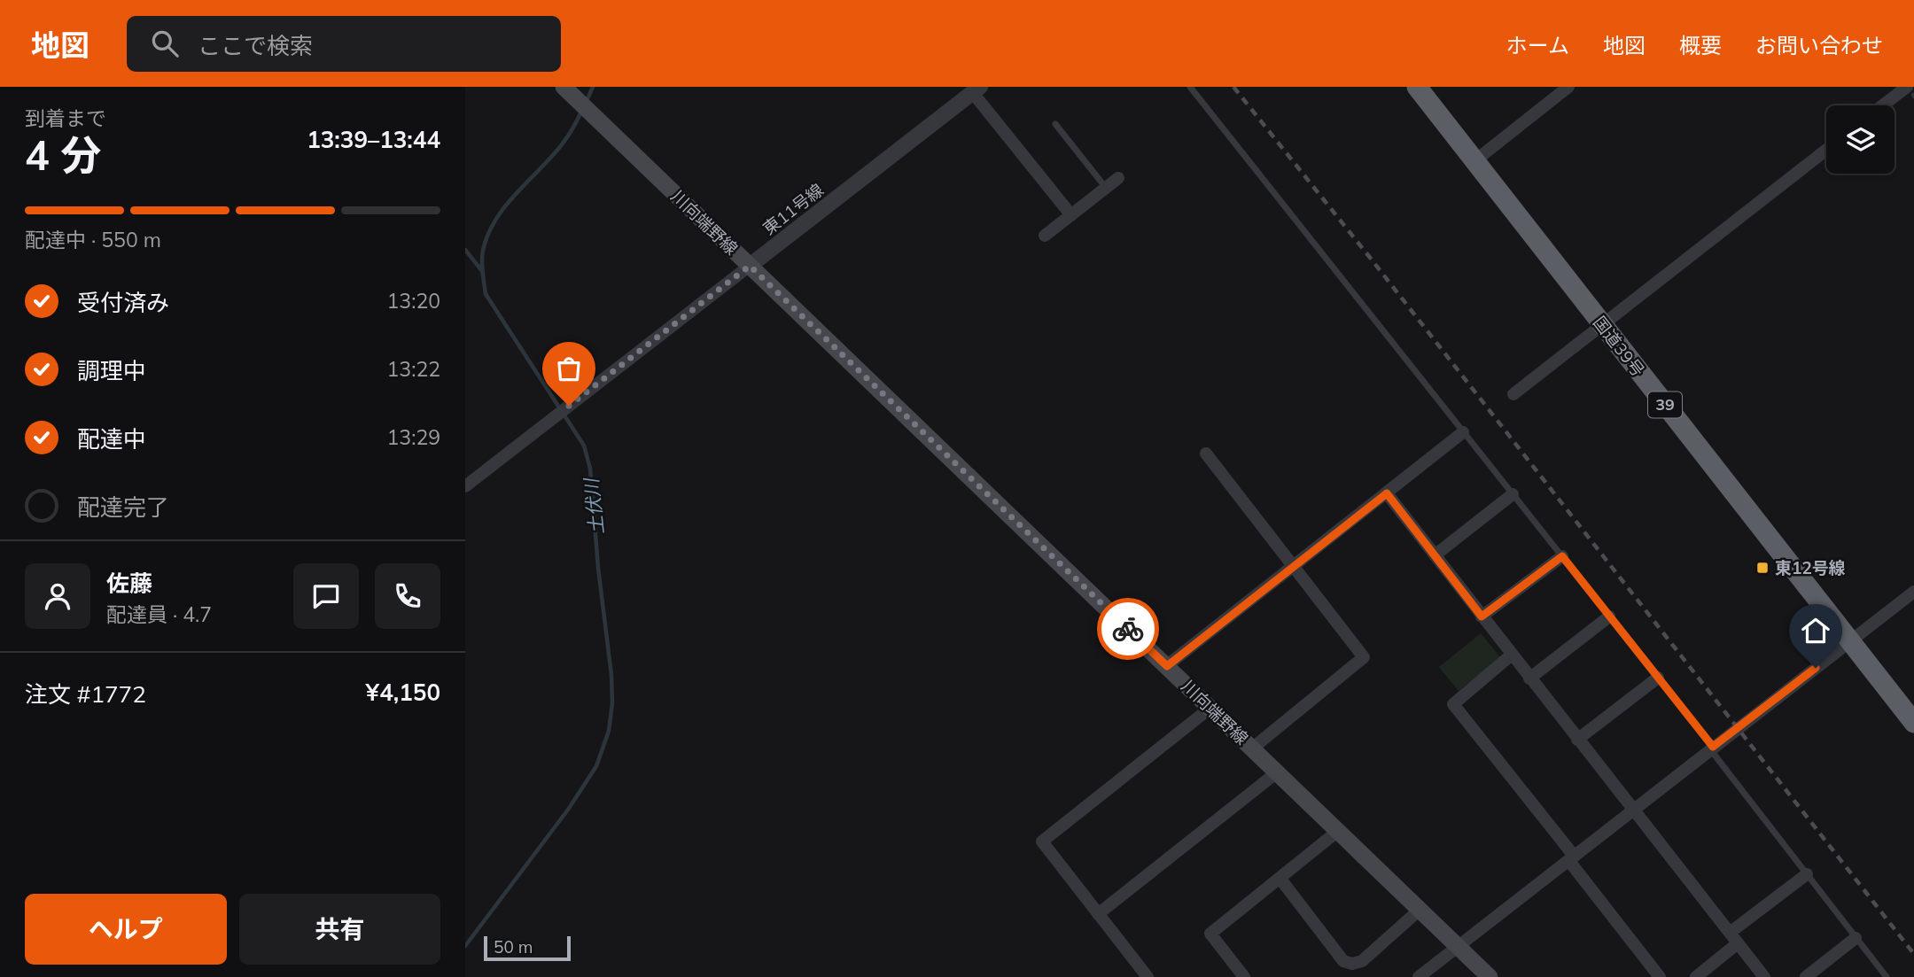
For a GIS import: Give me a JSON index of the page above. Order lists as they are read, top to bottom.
{
  "streets": {
    "highway": ["国道39号", "39"],
    "main road": ["川向端野線"],
    "street": ["東11号線"]
  },
  "crossings": [
    ["東11号線", "川向端野線"]
  ],
  "water": ["土伏川"],
  "places": {
    "transit": ["東12号線"]
  },
  "scale_bar": "50 m",
  "page": {
    "header": "地図",
    "search": "ここで検索",
    "nav": [
      "ホーム",
      "地図",
      "概要",
      "お問い合わせ"
    ],
    "heading": ["4 分", "到着まで", "13:39–13:44"],
    "panel": [
      "佐藤",
      "配達員 · 4.7",
      "注文 #1772",
      "¥4,150"
    ],
    "bar": "配達中 · 550 m",
    "list": [
      ["受付済み", "13:20"],
      ["調理中", "13:22"],
      ["配達中", "13:29"],
      "配達完了"
    ],
    "buttons": ["ヘルプ", "共有"],
    "scale": "50 m"
  }
}
